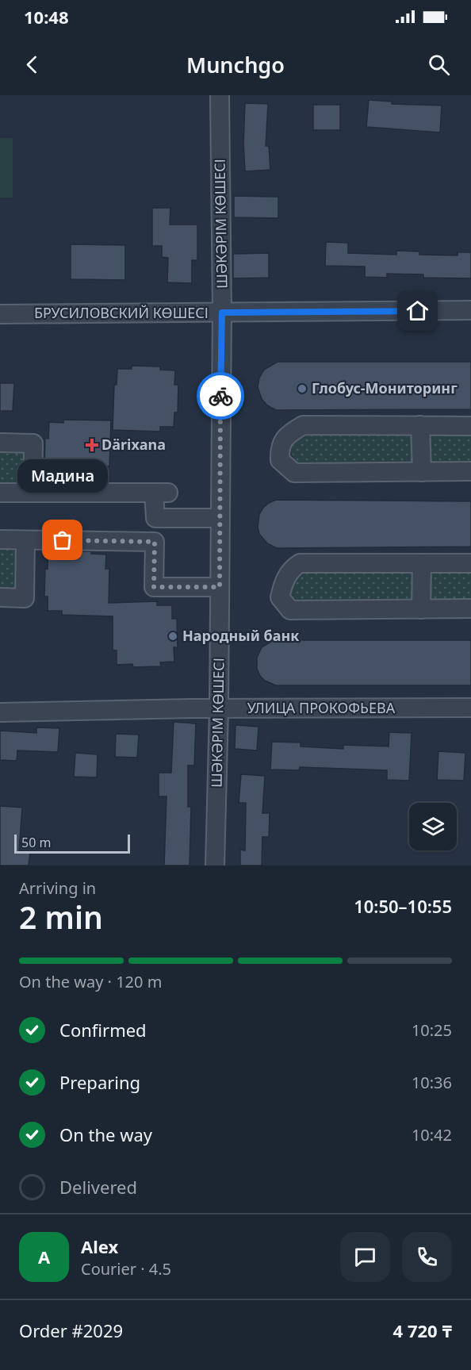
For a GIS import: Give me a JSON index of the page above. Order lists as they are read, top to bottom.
{
  "streets": {
    "street": ["ШӘКӘРІМ КӨШЕСІ", "БРУСИЛОВСКИЙ КӨШЕСІ", "УЛИЦА ПРОКОФЬЕВА"]
  },
  "crossings": [
    ["ШӘКӘРІМ КӨШЕСІ", "БРУСИЛОВСКИЙ КӨШЕСІ"],
    ["ШӘКӘРІМ КӨШЕСІ", "УЛИЦА ПРОКОФЬЕВА"]
  ],
  "places": {
    "other": ["Глобус-Мониторинг", "Мадина", "Народный банк"],
    "health": ["Därixana"]
  },
  "scale_bar": "50 m",
  "page": {
    "status": "10:48",
    "header": "Munchgo",
    "bubble": "Мадина",
    "scale": "50 m",
    "heading": ["2 min", "Arriving in", "10:50–10:55"],
    "panel": [
      "Alex",
      "Courier · 4.5",
      "Order #2029",
      "4 720 ₸"
    ],
    "bar": "On the way · 120 m",
    "list": [
      ["Confirmed", "10:25"],
      ["Preparing", "10:36"],
      ["On the way", "10:42"],
      "Delivered"
    ],
    "round": "A"
  }
}
